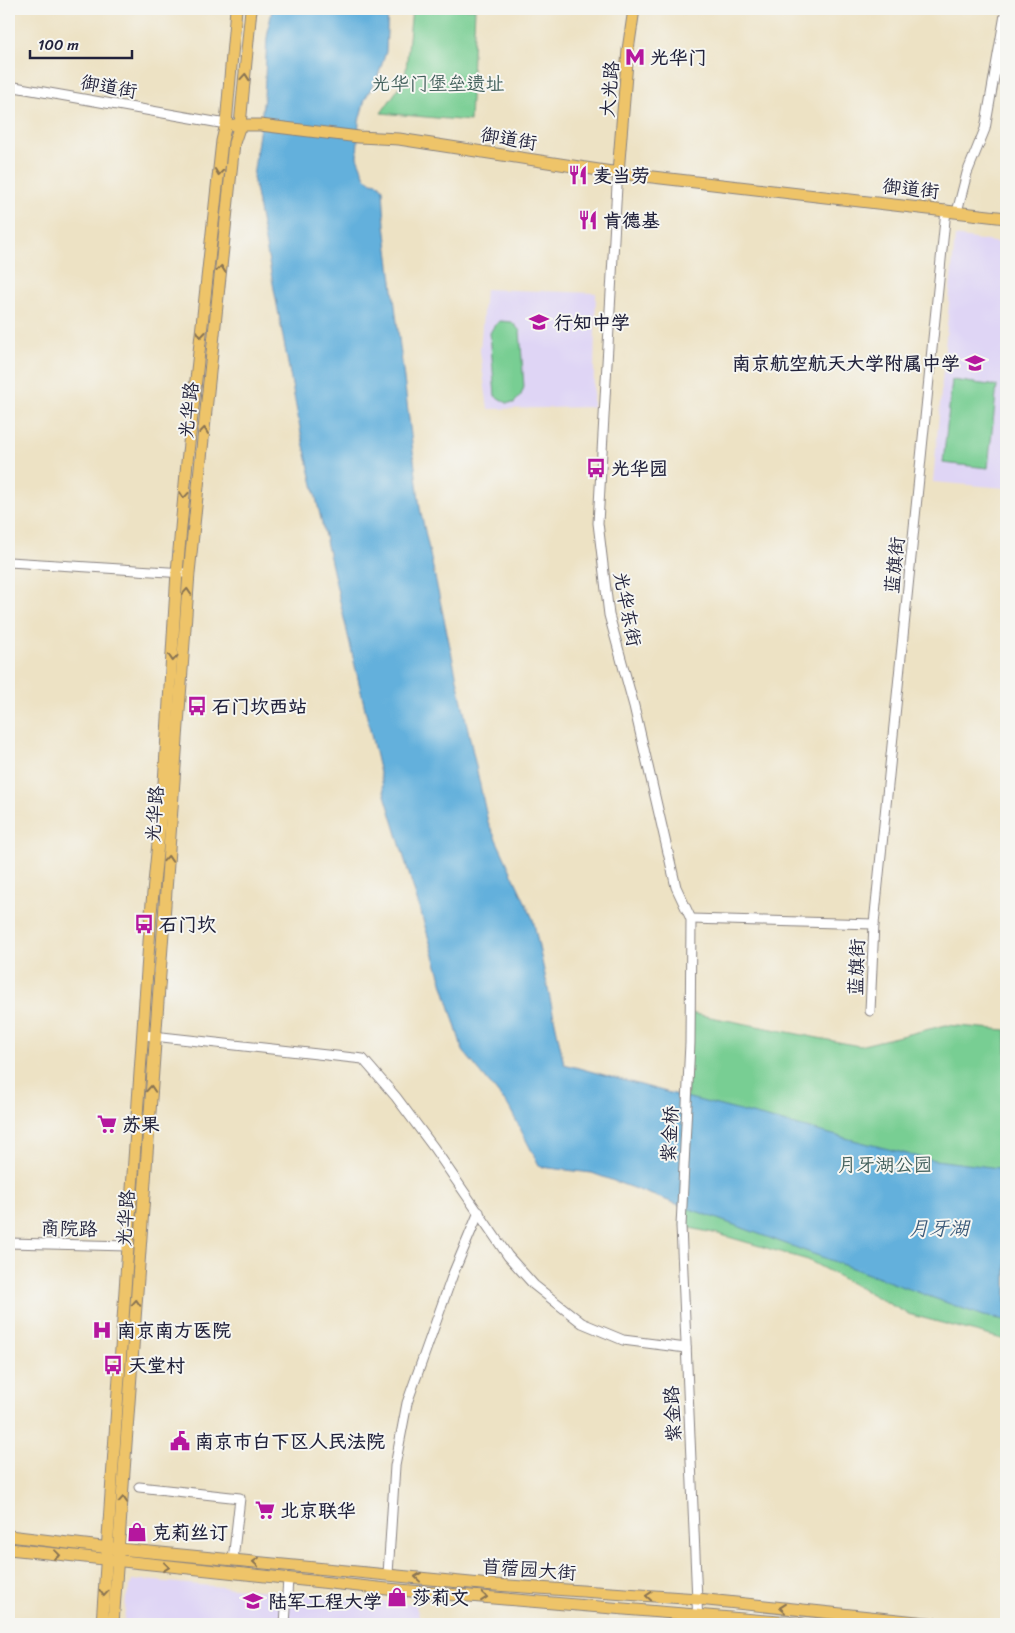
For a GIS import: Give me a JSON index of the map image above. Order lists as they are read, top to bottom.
{
  "streets": {
    "main road": ["御道街", "光华路", "苜蓿园大街"],
    "street": [
      "大光路",
      "蓝旗街",
      "光华东街",
      "紫金桥",
      "商院路",
      "紫金路"
    ]
  },
  "crossings": [
    ["御道街", "光华路"],
    ["御道街", "蓝旗街"],
    ["御道街", "光华东街"],
    ["光华路", "商院路"],
    ["光华路", "苜蓿园大街"],
    ["蓝旗街", "光华东街"],
    ["光华东街", "紫金桥"],
    ["紫金桥", "紫金路"],
    ["紫金路", "苜蓿园大街"]
  ],
  "water": ["月牙湖"],
  "parks": ["光华门堡垒遗址", "月牙湖公园"],
  "places": {
    "metro station": ["光华门"],
    "restaurant": ["麦当劳", "肯德基"],
    "school or university": ["行知中学", "南京航空航天大学附属中学", "陆军工程大学"],
    "bus stop": [
      "光华园",
      "石门坎西站",
      "石门坎",
      "天堂村"
    ],
    "supermarket": ["苏果", "北京联华"],
    "hospital": ["南京南方医院"],
    "public building": ["南京市白下区人民法院"],
    "shop": ["克莉丝订", "莎莉文"]
  },
  "scale_bar": "100 m"
}
